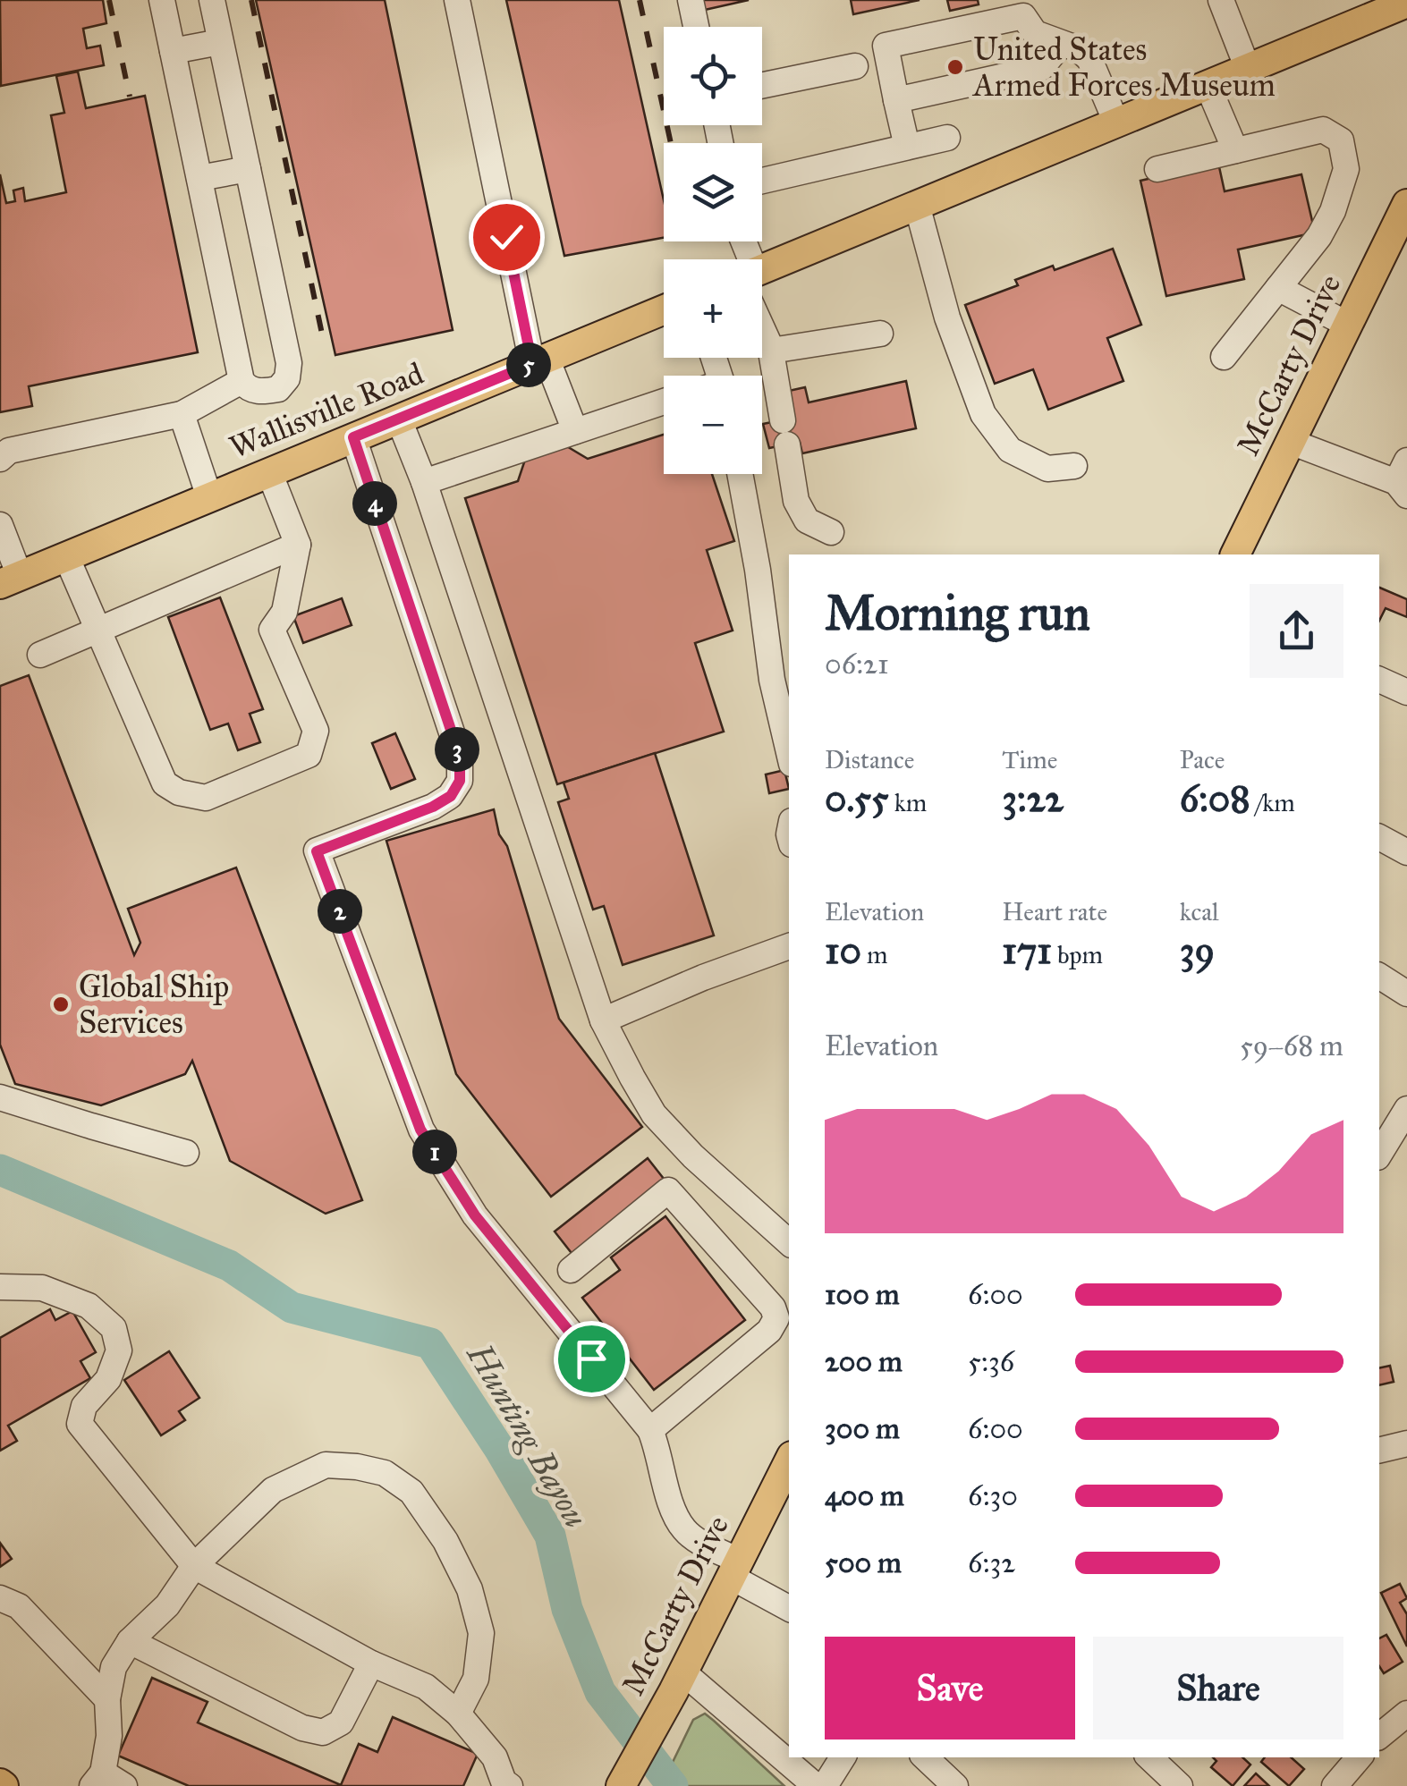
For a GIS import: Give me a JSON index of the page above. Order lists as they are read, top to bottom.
{
  "streets": {
    "main road": ["McCarty Drive", "Wallisville Road"]
  },
  "water": ["Hunting Bayou"],
  "places": ["United States Armed Forces Museum", "Global Ship Services"],
  "page": {
    "map_buttons": ["+", "−"],
    "pins": [
      "5",
      "4",
      "3",
      "2",
      "1"
    ],
    "heading": ["Morning run", "06:21"],
    "stats": [
      ["Distance", "0.55 km"],
      ["Time", "3:22"],
      ["Pace", "6:08 /km"],
      ["Elevation", "10 m"],
      ["Heart rate", "171 bpm"],
      ["kcal", "39"]
    ],
    "chart": ["Elevation", "59–68 m"],
    "list": [
      {
        "name": "100 m",
        "note": "6:00"
      },
      {
        "name": "200 m",
        "note": "5:36"
      },
      {
        "name": "300 m",
        "note": "6:00"
      },
      {
        "name": "400 m",
        "note": "6:30"
      },
      {
        "name": "500 m",
        "note": "6:32"
      }
    ],
    "buttons": ["Save", "Share"]
  }
}
